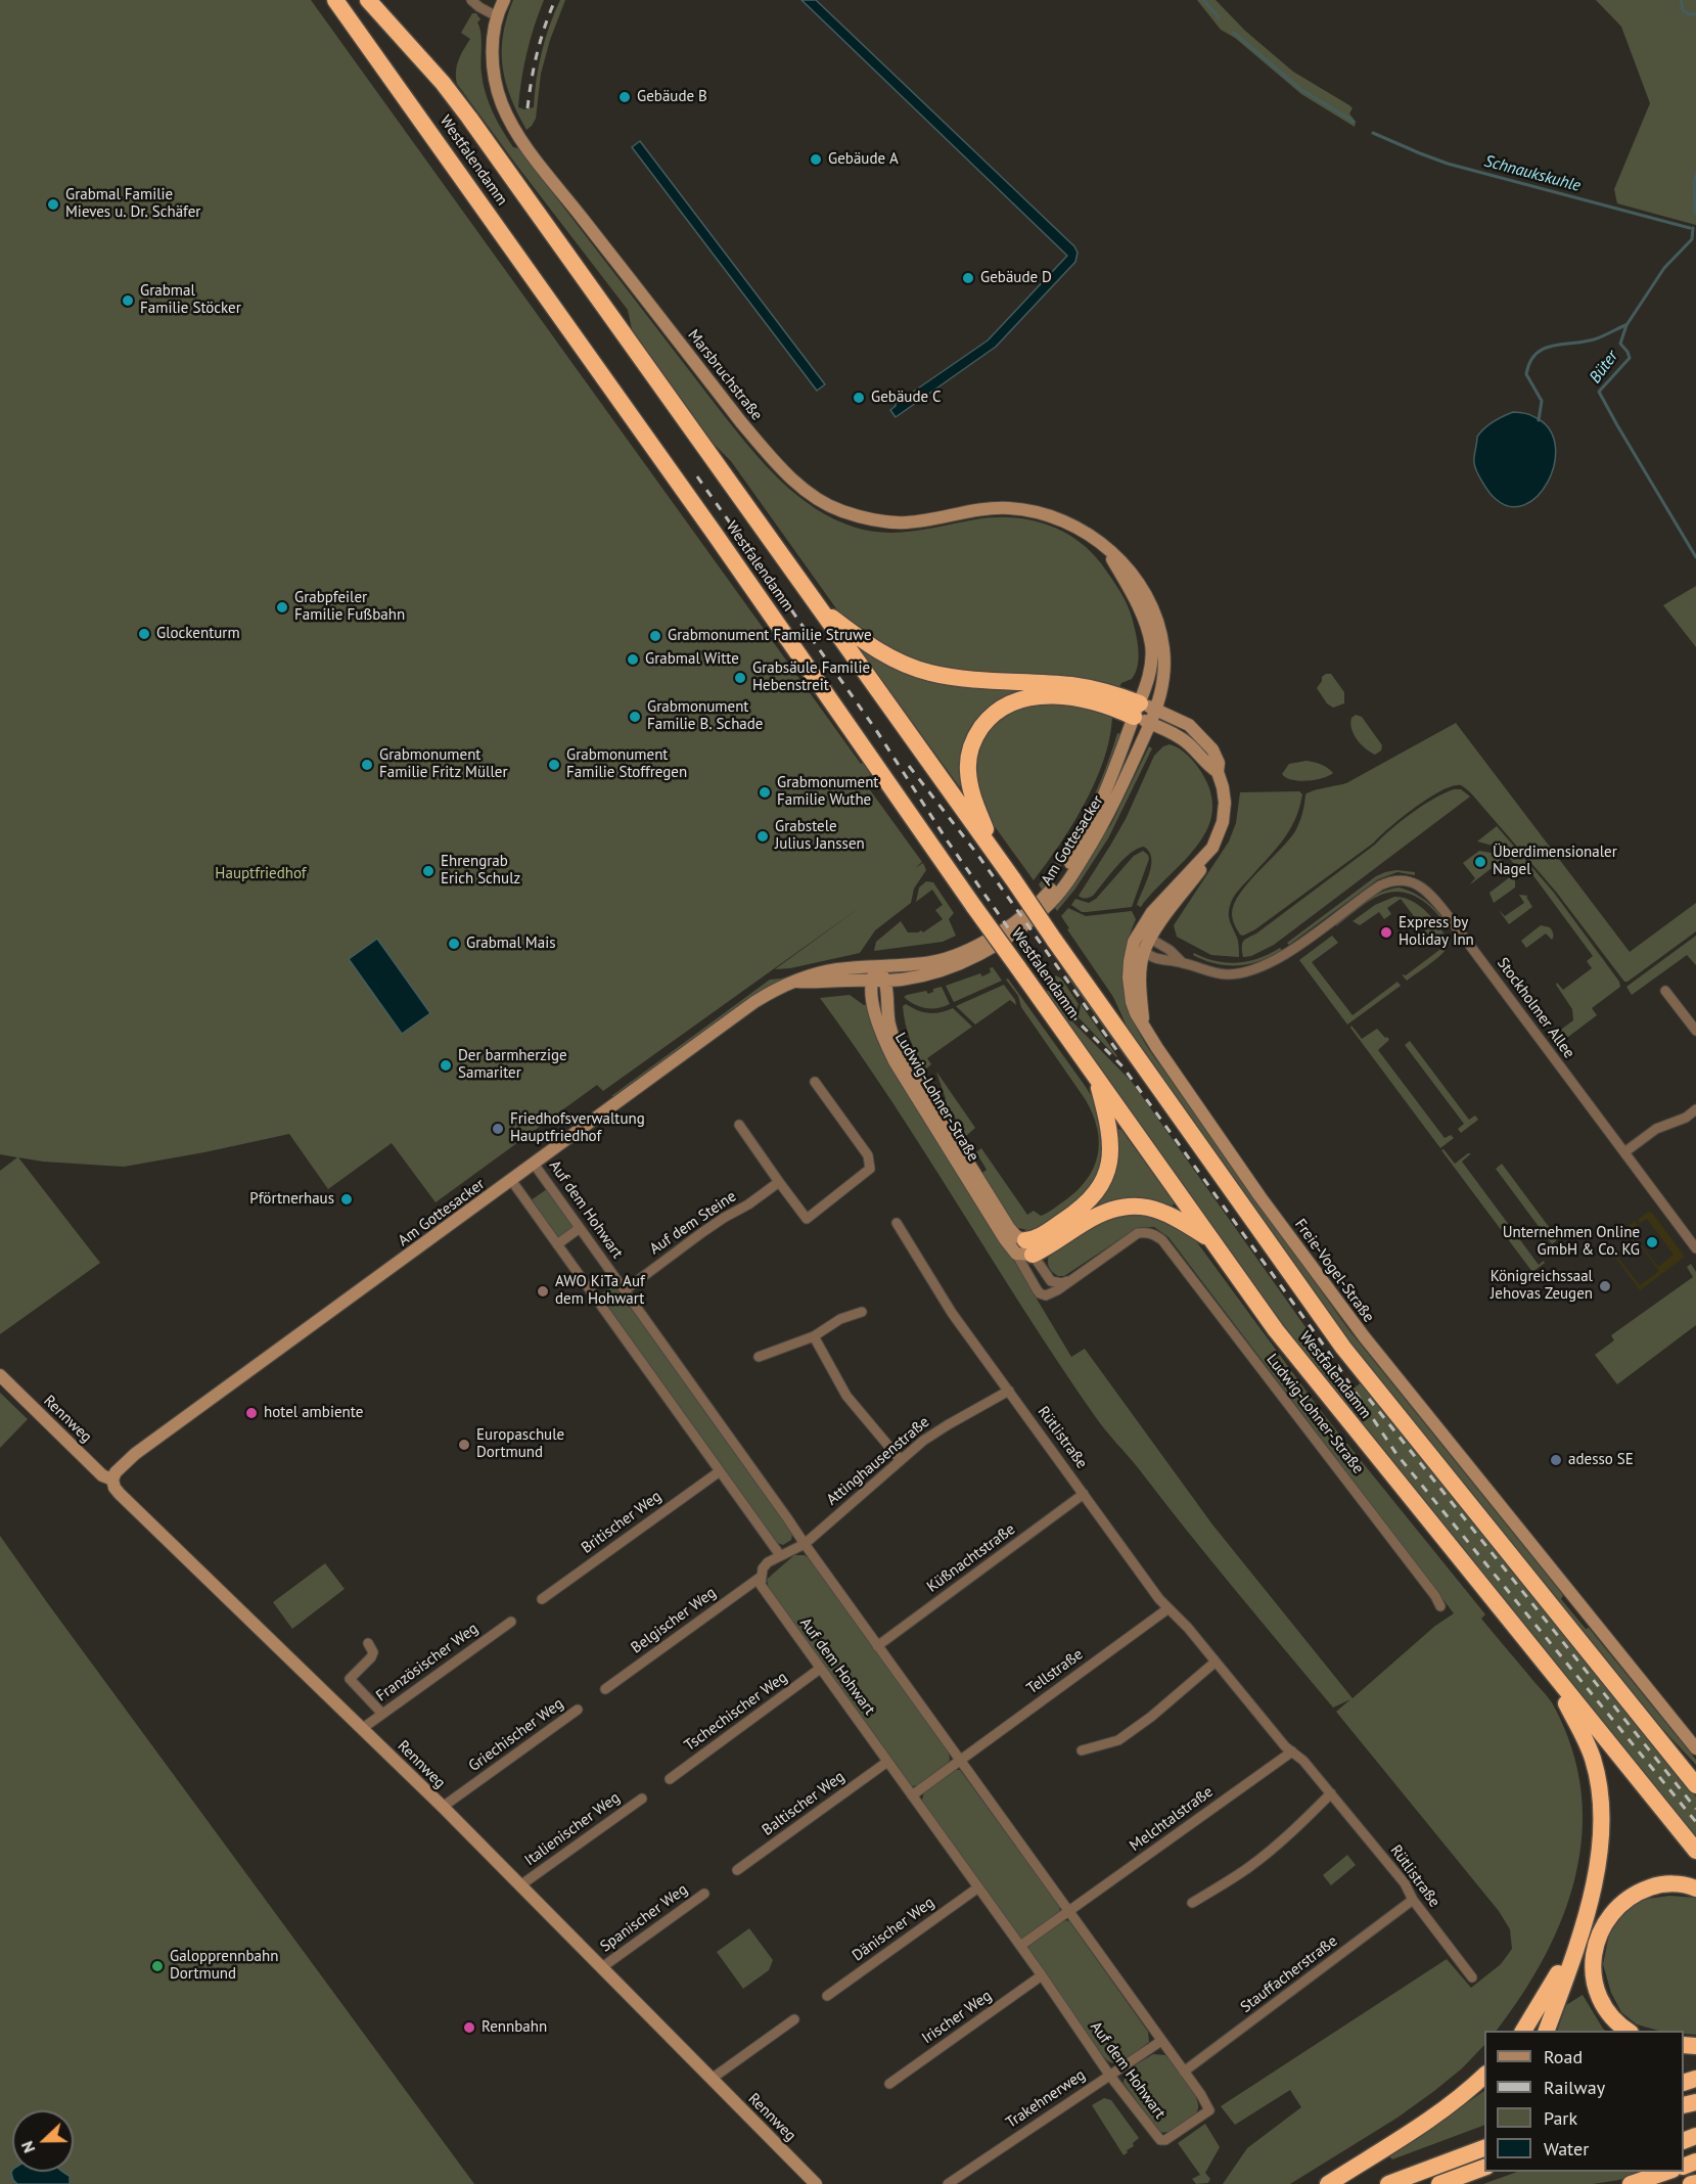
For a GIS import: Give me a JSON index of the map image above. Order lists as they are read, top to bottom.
{
  "streets": {
    "highway": ["Westfalendamm"],
    "street": [
      "Marsbruchstraße",
      "Am Gottesacker",
      "Stockholmer Allee",
      "Ludwig-Lohner-Straße",
      "Auf dem Hohwart",
      "Auf dem Steine",
      "Freie-Vogel-Straße",
      "Rennweg",
      "Rütlistraße",
      "Attinghausenstraße",
      "Britischer Weg",
      "Küßnachtstraße",
      "Belgischer Weg",
      "Französischer Weg",
      "Tellstraße",
      "Tschechischer Weg",
      "Griechischer Weg",
      "Baltischer Weg",
      "Melchtalstraße",
      "Italienischer Weg",
      "Spanischer Weg",
      "Dänischer Weg",
      "Stauffacherstraße",
      "Irischer Weg",
      "Trakehnerweg"
    ]
  },
  "crossings": [
    ["Marsbruchstraße", "Am Gottesacker"],
    ["Marsbruchstraße", "Freie-Vogel-Straße"],
    ["Am Gottesacker", "Ludwig-Lohner-Straße"],
    ["Am Gottesacker", "Auf dem Hohwart"],
    ["Am Gottesacker", "Freie-Vogel-Straße"],
    ["Am Gottesacker", "Rennweg"],
    ["Stockholmer Allee", "Freie-Vogel-Straße"],
    ["Auf dem Hohwart", "Auf dem Steine"],
    ["Auf dem Hohwart", "Attinghausenstraße"],
    ["Auf dem Hohwart", "Küßnachtstraße"],
    ["Auf dem Hohwart", "Belgischer Weg"],
    ["Auf dem Hohwart", "Tellstraße"],
    ["Auf dem Hohwart", "Tschechischer Weg"],
    ["Auf dem Hohwart", "Baltischer Weg"],
    ["Auf dem Hohwart", "Melchtalstraße"],
    ["Auf dem Hohwart", "Dänischer Weg"],
    ["Auf dem Hohwart", "Stauffacherstraße"],
    ["Auf dem Hohwart", "Irischer Weg"],
    ["Auf dem Hohwart", "Trakehnerweg"],
    ["Rennweg", "Französischer Weg"],
    ["Rennweg", "Griechischer Weg"],
    ["Rennweg", "Italienischer Weg"],
    ["Rennweg", "Spanischer Weg"],
    ["Rütlistraße", "Attinghausenstraße"],
    ["Rütlistraße", "Küßnachtstraße"],
    ["Rütlistraße", "Tellstraße"],
    ["Rütlistraße", "Melchtalstraße"],
    ["Rütlistraße", "Stauffacherstraße"]
  ],
  "water": ["Schnaukskuhle", "Büter"],
  "parks": ["Hauptfriedhof"],
  "places": [
    "Gebäude B",
    "Gebäude A",
    "Grabmal Familie Mieves u. Dr. Schäfer",
    "Gebäude D",
    "Grabmal Familie Stöcker",
    "Gebäude C",
    "Grabpfeiler Familie Fußbahn",
    "Glockenturm",
    "Grabmonument Familie Struwe",
    "Grabmal Witte",
    "Grabsäule Familie Hebenstreit",
    "Grabmonument Familie B. Schade",
    "Grabmonument Familie Fritz Müller",
    "Grabmonument Familie Stoffregen",
    "Grabmonument Familie Wuthe",
    "Grabstele Julius Janssen",
    "Überdimensionaler Nagel",
    "Ehrengrab Erich Schulz",
    "Express by Holiday Inn",
    "Grabmal Mais",
    "Der barmherzige Samariter",
    "Friedhofsverwaltung Hauptfriedhof",
    "Pförtnerhaus",
    "Unternehmen Online GmbH & Co. KG",
    "Königreichssaal Jehovas Zeugen",
    "AWO KiTa Auf dem Hohwart",
    "hotel ambiente",
    "Europaschule Dortmund",
    "adesso SE",
    "Galopprennbahn Dortmund",
    "Rennbahn"
  ],
  "legend": [
    "Road",
    "Railway",
    "Park",
    "Water"
  ],
  "north": "left"
}
